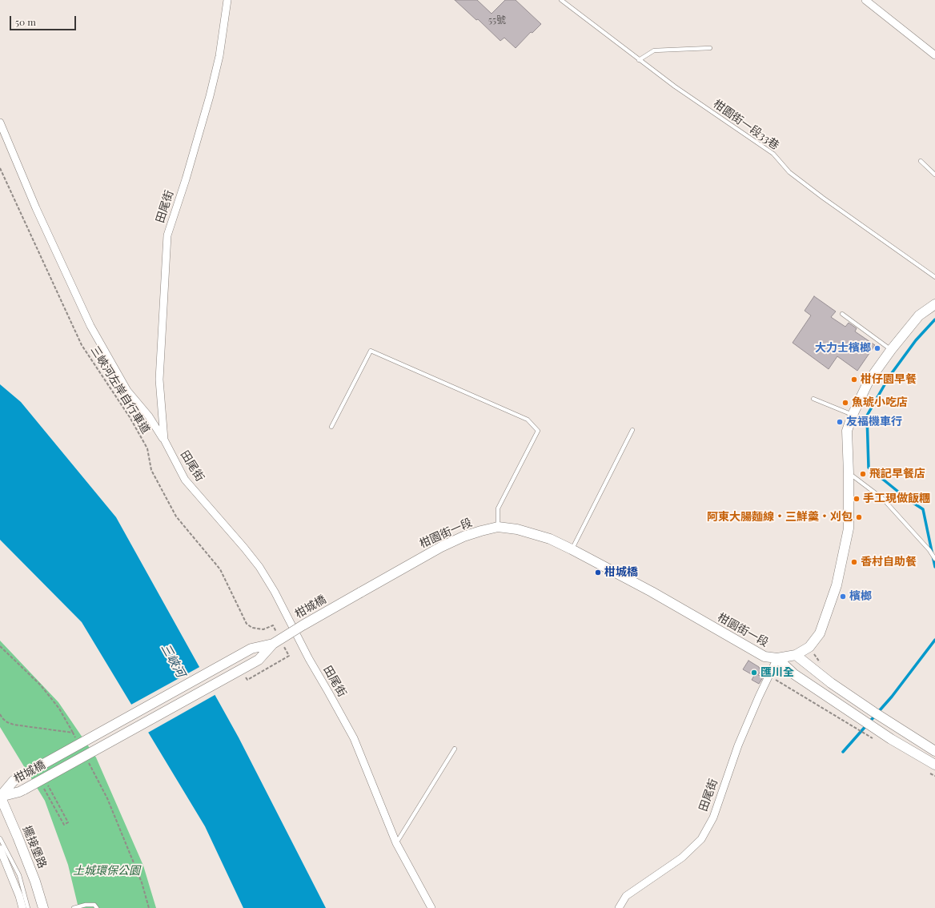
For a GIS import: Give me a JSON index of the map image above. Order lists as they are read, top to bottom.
{
  "streets": {
    "street": [
      "田尾街",
      "柑園街一段",
      "柑城橋",
      "擺接堡路"
    ],
    "lane": ["柑園街一段33巷"],
    "path": ["三峽河左岸自行車道"]
  },
  "crossings": [
    ["田尾街", "柑園街一段"],
    ["三峽河左岸自行車道", "柑城橋"],
    ["柑園街一段", "柑城橋"],
    ["柑城橋", "擺接堡路"]
  ],
  "water": ["三峽河"],
  "parks": ["土城環保公園"],
  "places": [
    "大力士檳榔",
    "柑仔園早餐",
    "魚琥小吃店",
    "友福機車行",
    "飛記早餐店",
    "手工現做飯糰",
    "阿東大腸麵線‧三鮮羹‧刈包",
    "香村自助餐",
    "柑城橋",
    "檳榔",
    "匯川全"
  ],
  "house_numbers": ["55號"],
  "scale_bar": "50 m"
}
